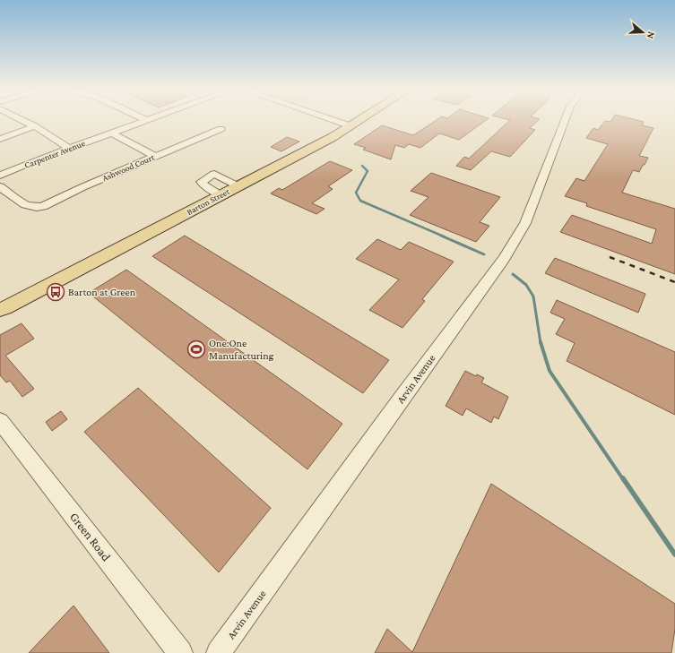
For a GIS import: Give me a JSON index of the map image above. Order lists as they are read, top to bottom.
{
  "streets": {
    "main road": ["Barton Street"],
    "street": [
      "Carpenter Avenue",
      "Ashwood Court",
      "Arvin Avenue",
      "Green Road"
    ]
  },
  "places": {
    "bus stop": ["Barton at Green"],
    "sports": ["One:One Manufacturing"]
  },
  "north": "right"
}
